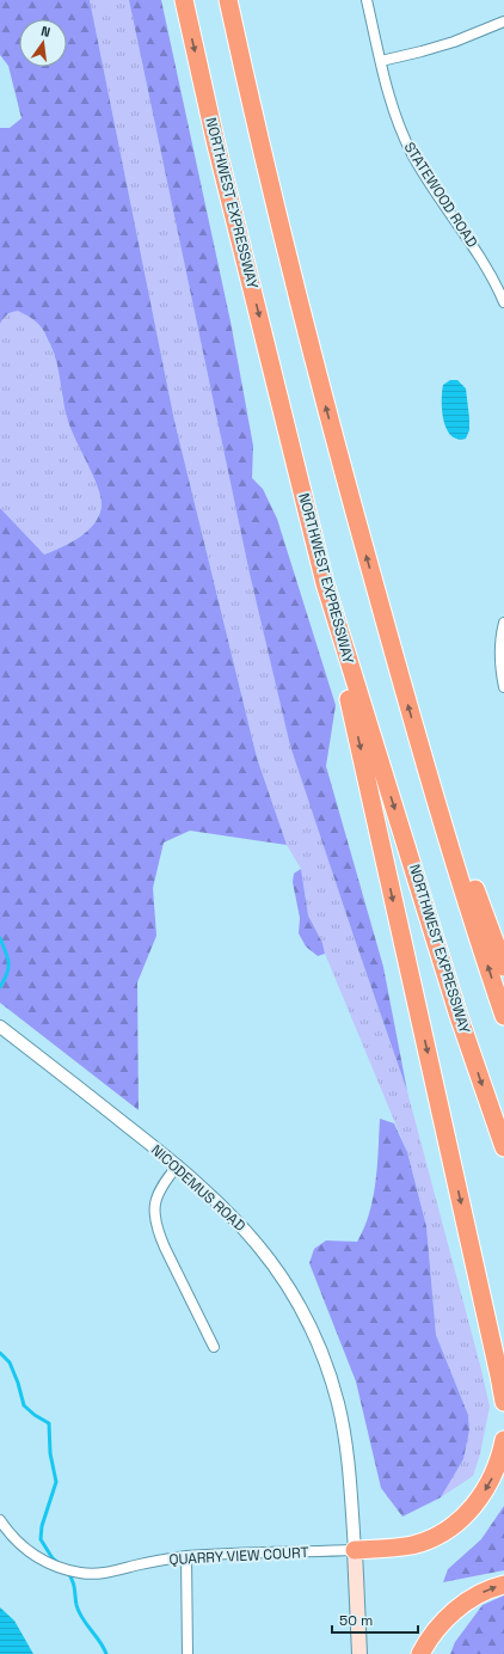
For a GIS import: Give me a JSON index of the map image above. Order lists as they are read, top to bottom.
{
  "streets": {
    "highway": ["NORTHWEST EXPRESSWAY"],
    "main road": ["NICODEMUS ROAD"],
    "street": ["STATEWOOD ROAD", "QUARRY VIEW COURT"]
  },
  "crossings": [
    ["NICODEMUS ROAD", "QUARRY VIEW COURT"]
  ],
  "scale_bar": "50 m",
  "north": "top"
}
